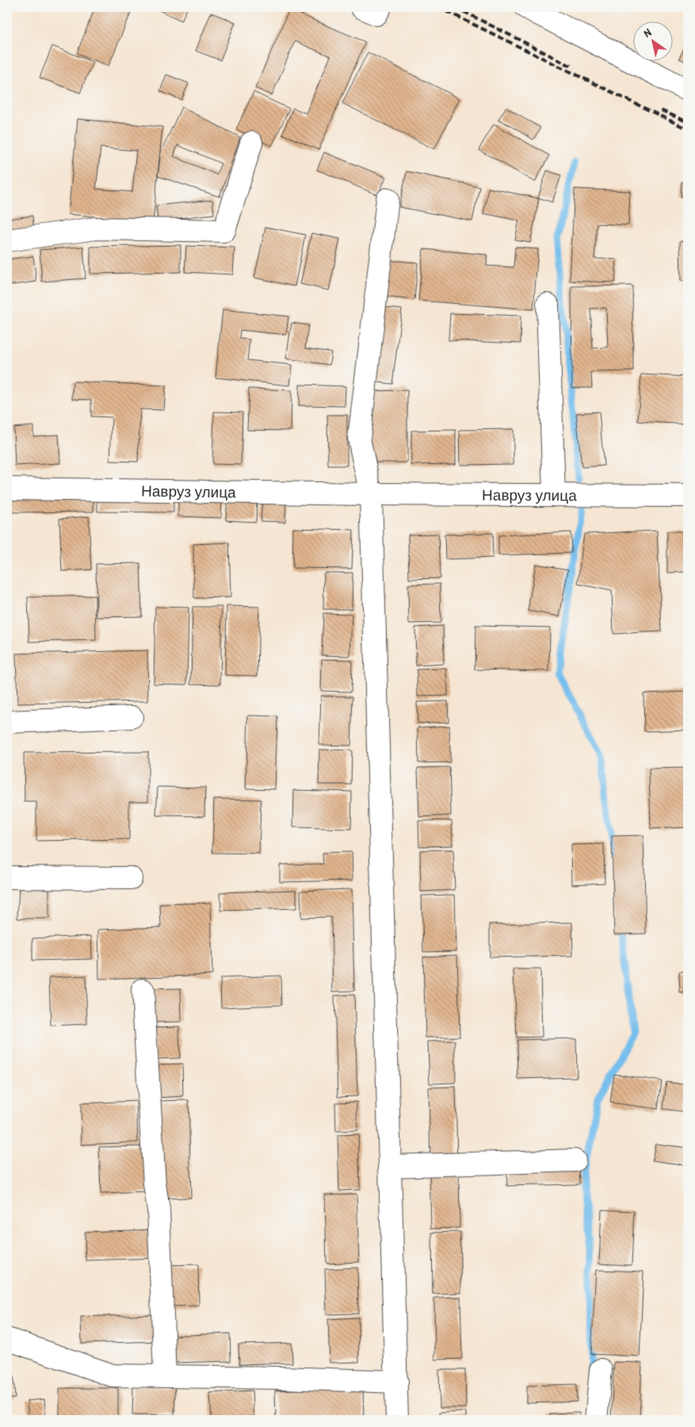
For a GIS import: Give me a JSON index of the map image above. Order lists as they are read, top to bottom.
{
  "streets": {
    "street": ["Навруз улица"]
  },
  "north": "top left"
}
